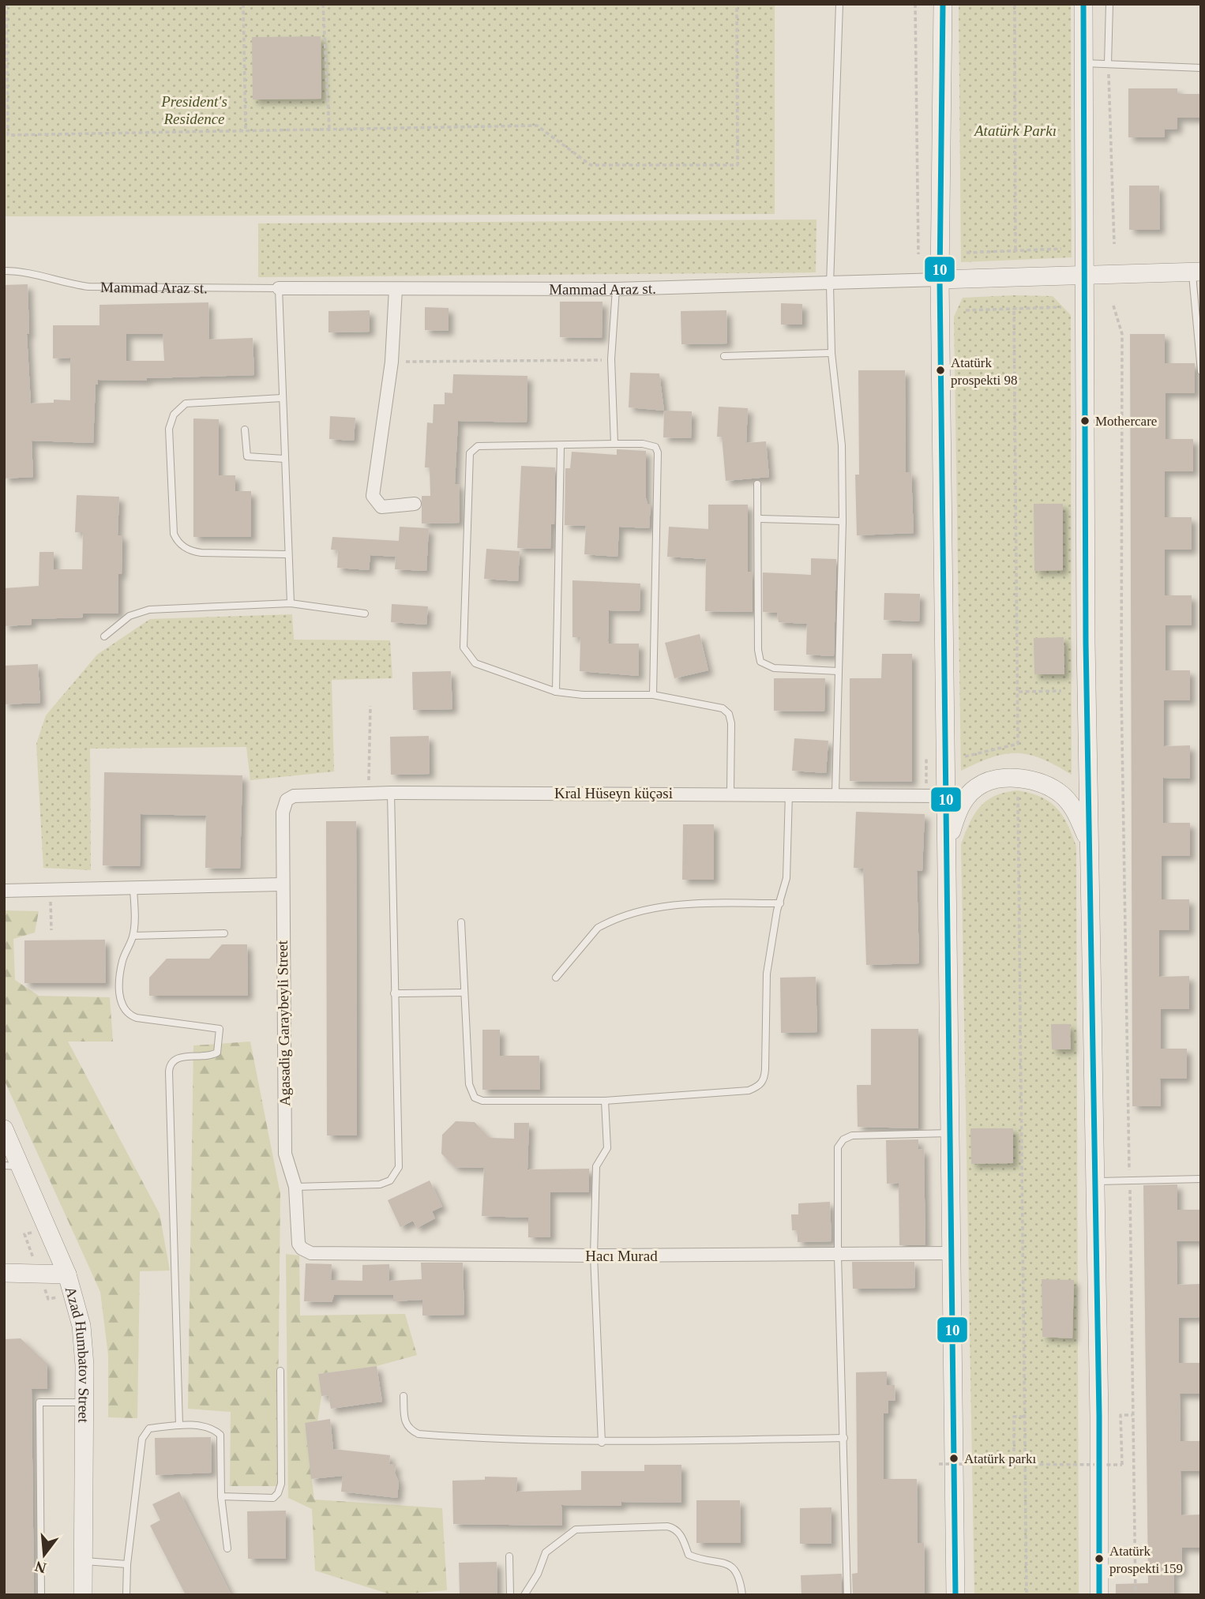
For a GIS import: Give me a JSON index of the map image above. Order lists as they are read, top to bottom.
{
  "streets": {
    "main road": ["Mammad Araz st.", "Azad Humbatov Street"],
    "street": ["Kral Hüseyn küçəsi", "Agasadig Garaybeyli Street", "Hacı Murad"]
  },
  "crossings": [
    ["Kral Hüseyn küçəsi", "Agasadig Garaybeyli Street"],
    ["Agasadig Garaybeyli Street", "Hacı Murad"]
  ],
  "parks": ["President's Residence", "Atatürk Parkı"],
  "places": [
    "Atatürk prospekti 98",
    "Mothercare",
    "Atatürk parkı",
    "Atatürk prospekti 159"
  ],
  "lines": ["transit line 10"],
  "north": "bottom"
}
